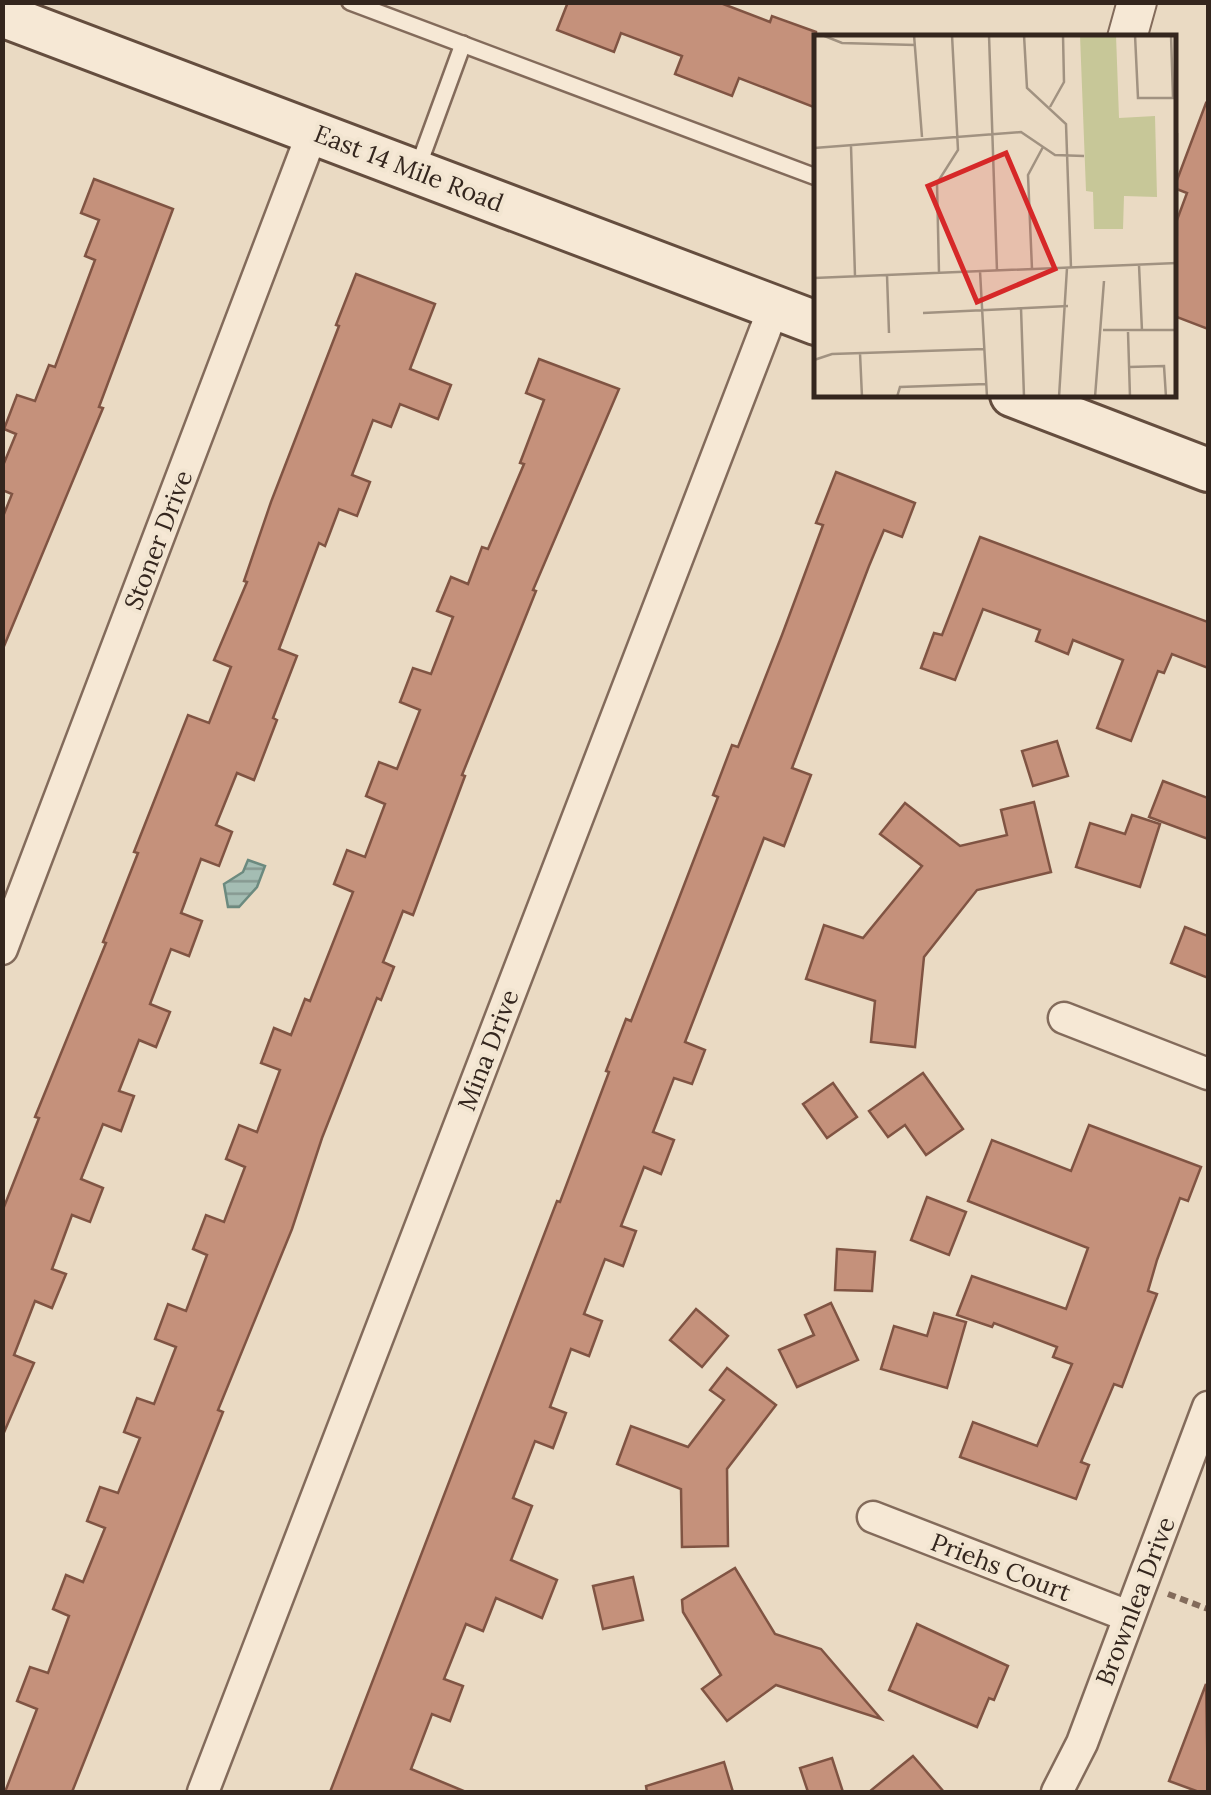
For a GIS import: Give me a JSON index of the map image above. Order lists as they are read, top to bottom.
{
  "streets": {
    "main road": ["East 14 Mile Road"],
    "street": [
      "Stoner Drive",
      "Mina Drive",
      "Priehs Court",
      "Brownlea Drive"
    ]
  },
  "crossings": [
    ["East 14 Mile Road", "Stoner Drive"],
    ["East 14 Mile Road", "Mina Drive"],
    ["Priehs Court", "Brownlea Drive"]
  ]
}
